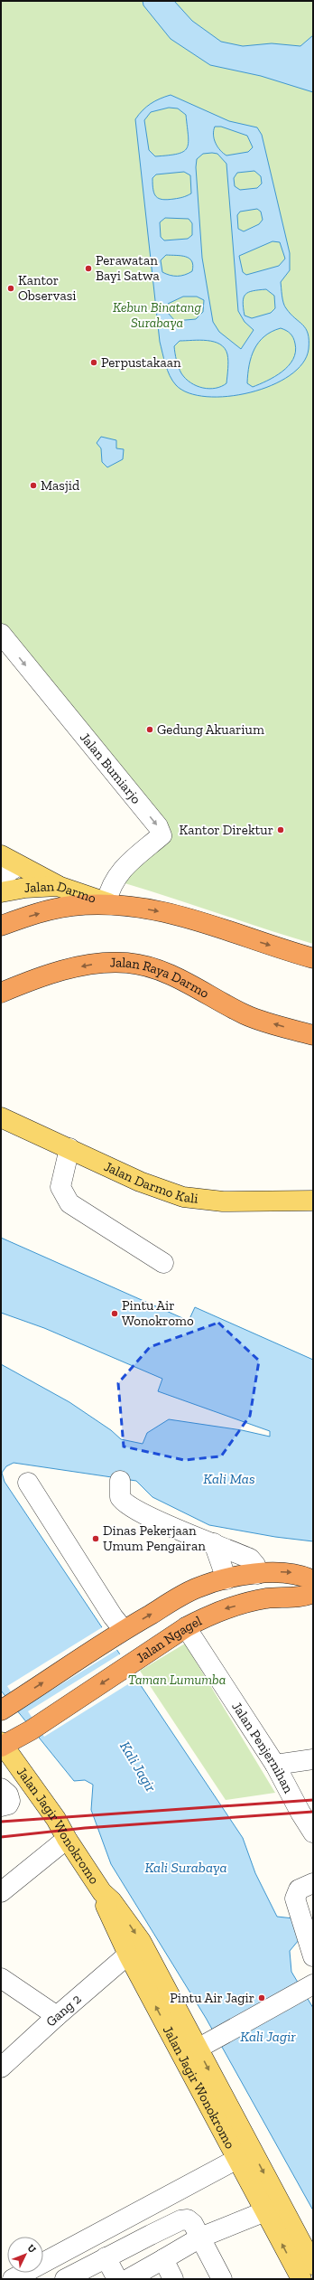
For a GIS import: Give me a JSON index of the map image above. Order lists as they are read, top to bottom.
{
  "streets": {
    "highway": ["Jalan Raya Darmo", "Jalan Ngagel"],
    "main road": ["Jalan Darmo", "Jalan Darmo Kali", "Jalan Jagir Wonokromo"],
    "street": ["Jalan Bumiarjo", "Jalan Penjernihan", "Gang 2"]
  },
  "crossings": [
    ["Jalan Bumiarjo", "Jalan Darmo"],
    ["Jalan Ngagel", "Jalan Penjernihan"],
    ["Jalan Ngagel", "Jalan Jagir Wonokromo"],
    ["Jalan Jagir Wonokromo", "Gang 2"]
  ],
  "one_way": ["Jalan Bumiarjo"],
  "water": ["Kali Mas", "Kali Jagir", "Kali Surabaya"],
  "parks": ["Kebun Binatang Surabaya", "Taman Lumumba"],
  "places": [
    "Perawatan Bayi Satwa",
    "Kantor Observasi",
    "Perpustakaan",
    "Masjid",
    "Gedung Akuarium",
    "Kantor Direktur",
    "Pintu Air Wonokromo",
    "Dinas Pekerjaan Umum Pengairan",
    "Pintu Air Jagir"
  ],
  "north": "top right"
}
